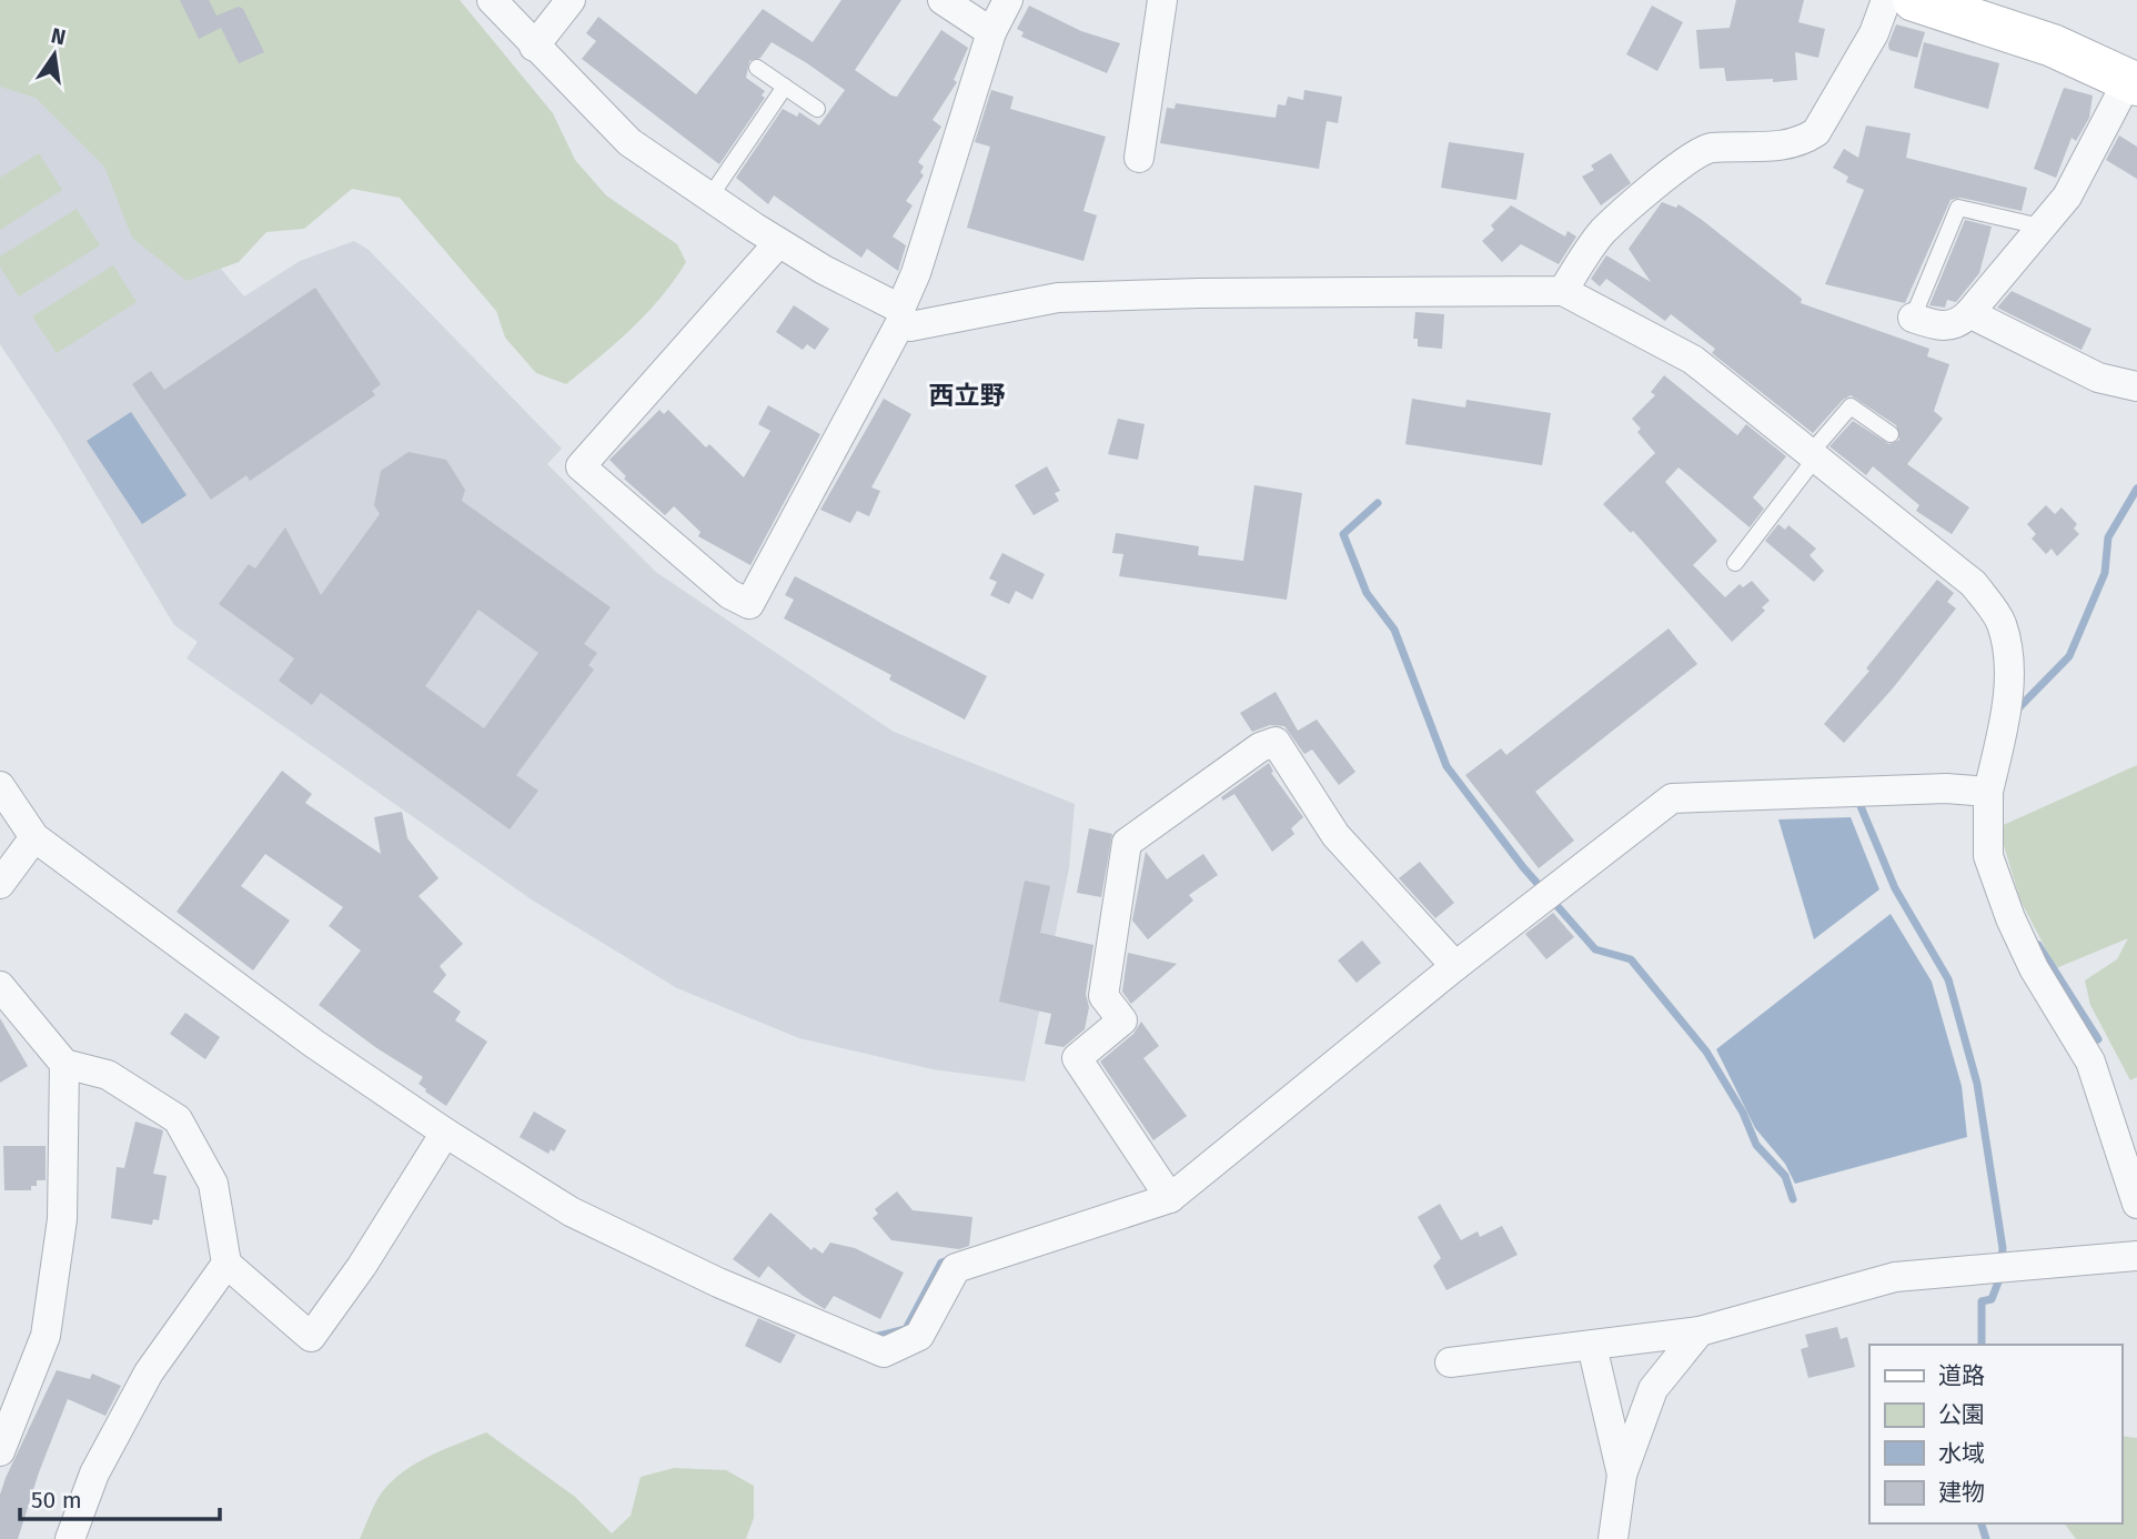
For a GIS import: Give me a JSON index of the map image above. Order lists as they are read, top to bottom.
{
  "districts": ["西立野"],
  "legend": [
    "道路",
    "公園",
    "水域",
    "建物"
  ],
  "scale_bar": "50 m",
  "north": "top"
}
